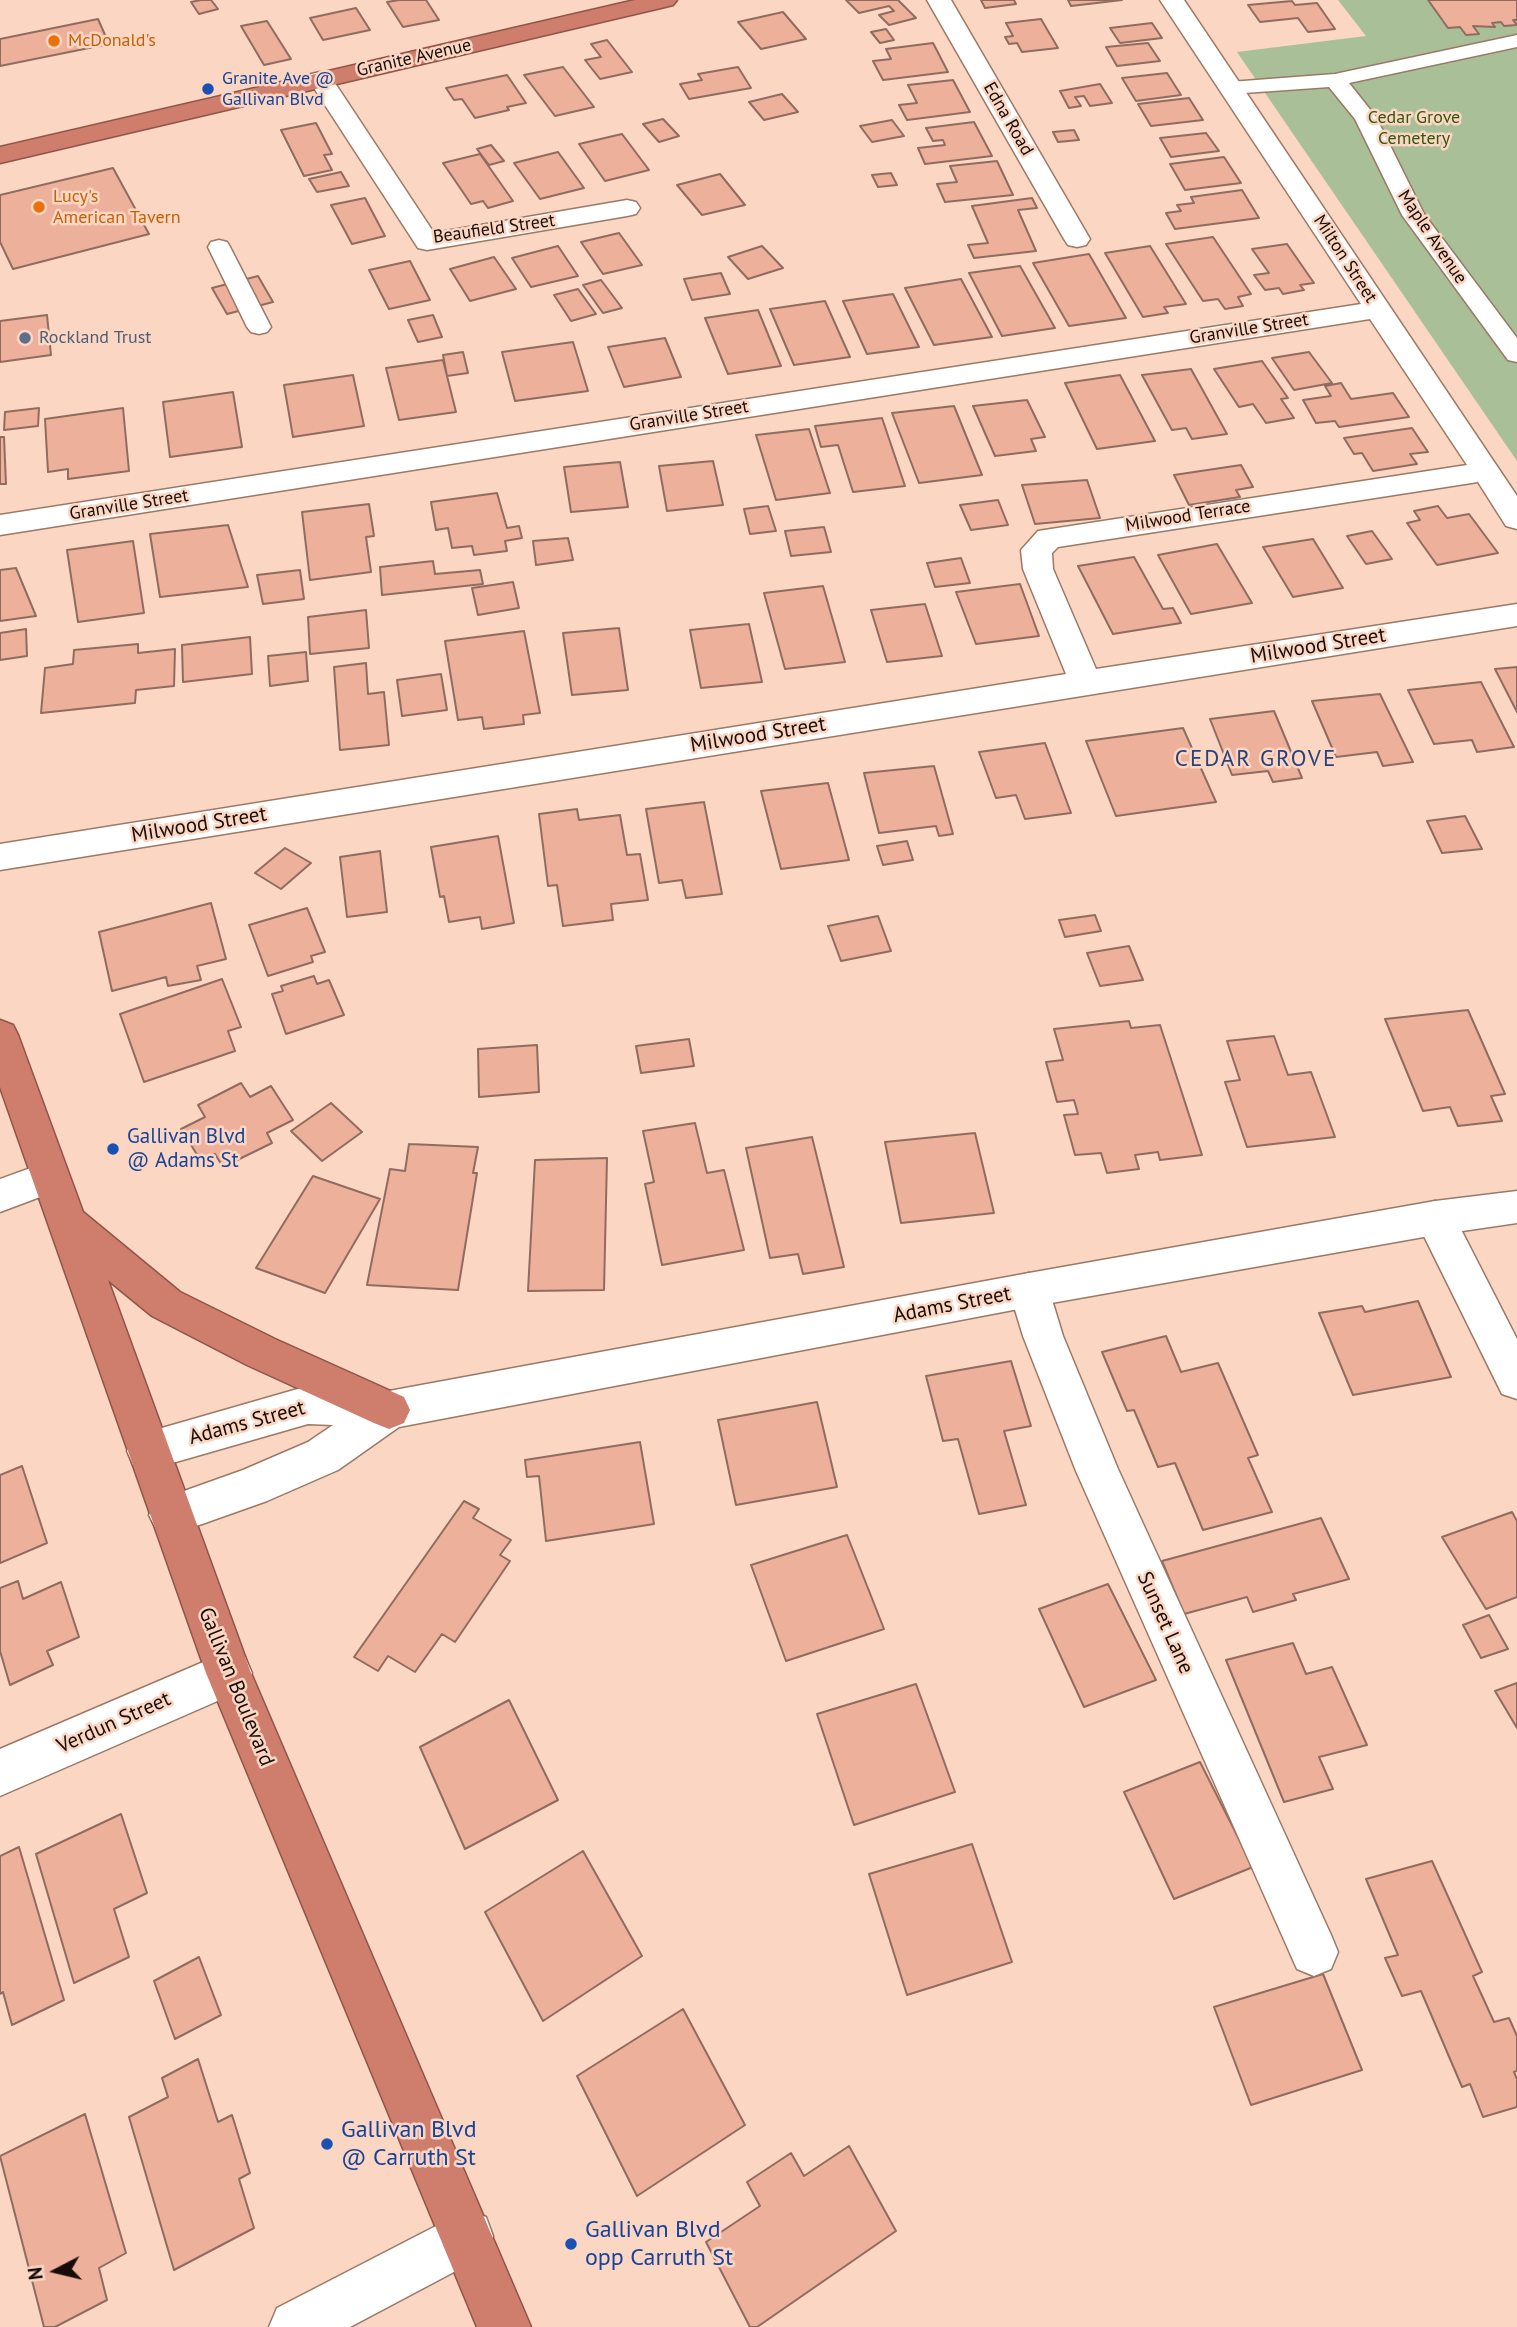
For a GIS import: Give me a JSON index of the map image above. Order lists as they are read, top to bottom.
{
  "streets": {
    "highway": ["Granite Avenue", "Gallivan Boulevard"],
    "street": [
      "Edna Road",
      "Beaufield Street",
      "Milton Street",
      "Granville Street",
      "Milwood Terrace",
      "Milwood Street",
      "Adams Street",
      "Sunset Lane",
      "Verdun Street"
    ],
    "lane": ["Maple Avenue"]
  },
  "crossings": [
    ["Granite Avenue", "Beaufield Street"],
    ["Milton Street", "Granville Street"],
    ["Milton Street", "Milwood Terrace"],
    ["Milwood Terrace", "Milwood Street"],
    ["Adams Street", "Sunset Lane"],
    ["Adams Street", "Gallivan Boulevard"],
    ["Gallivan Boulevard", "Verdun Street"]
  ],
  "districts": ["CEDAR GROVE"],
  "parks": ["Cedar Grove Cemetery"],
  "places": [
    "McDonald's",
    "Granite Ave @ Gallivan Blvd",
    "Lucy's American Tavern",
    "Rockland Trust",
    "Gallivan Blvd @ Adams St",
    "Gallivan Blvd @ Carruth St",
    "Gallivan Blvd opp Carruth St"
  ],
  "north": "left"
}
